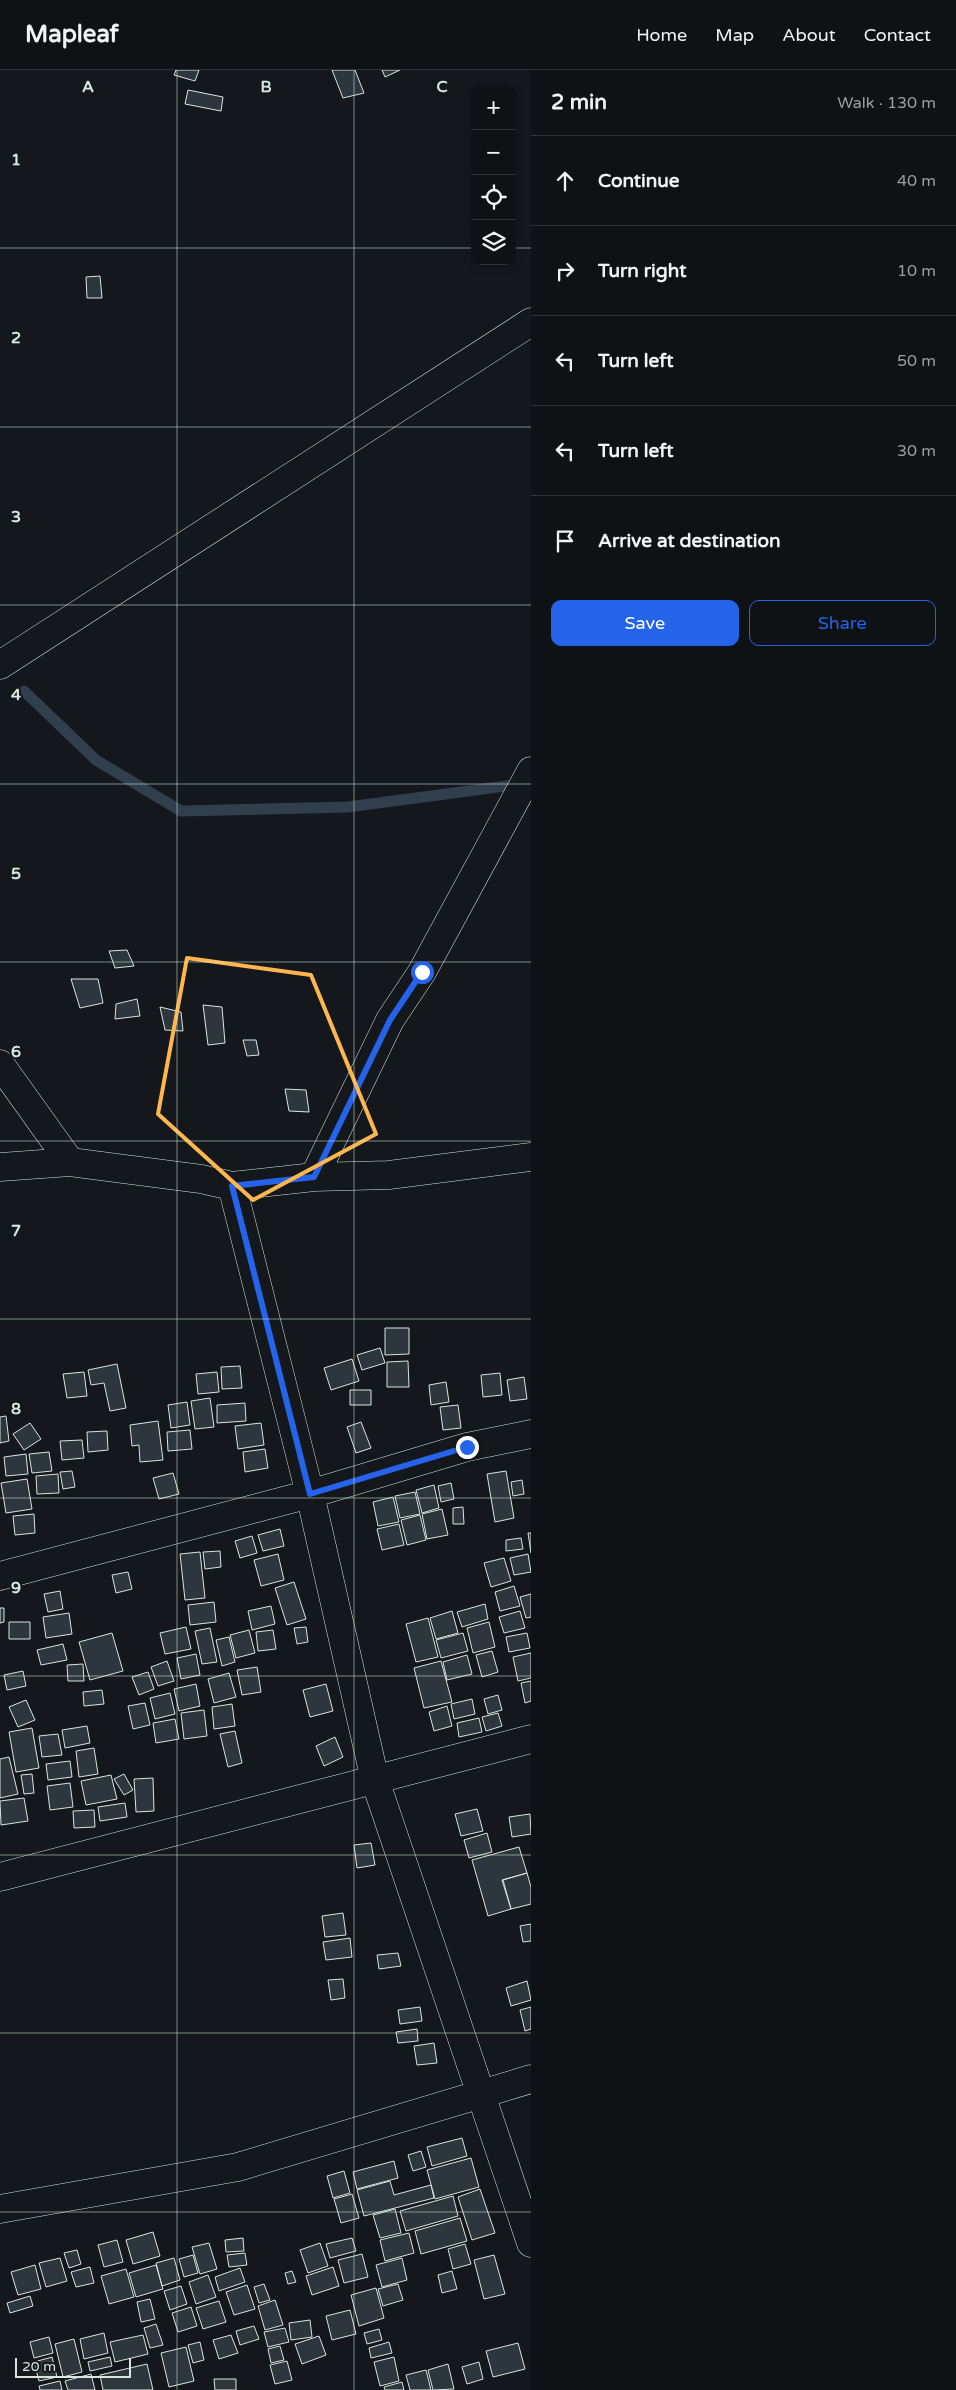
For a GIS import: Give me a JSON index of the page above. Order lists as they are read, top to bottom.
{
  "scale_bar": "20 m",
  "page": {
    "header": "Mapleaf",
    "nav": [
      "Home",
      "Map",
      "About",
      "Contact"
    ],
    "heading": ["2 min", "Walk · 130 m"],
    "map_buttons": ["+", "−"],
    "list": [
      ["Continue", "40 m"],
      ["Turn right", "10 m"],
      ["Turn left", "50 m"],
      ["Turn left", "30 m"],
      "Arrive at destination"
    ],
    "buttons": ["Save", "Share"],
    "scale": "20 m"
  },
  "grid": {
    "columns": ["A", "B", "C"],
    "rows": [
      "1",
      "2",
      "3",
      "4",
      "5",
      "6",
      "7",
      "8",
      "9"
    ]
  }
}
